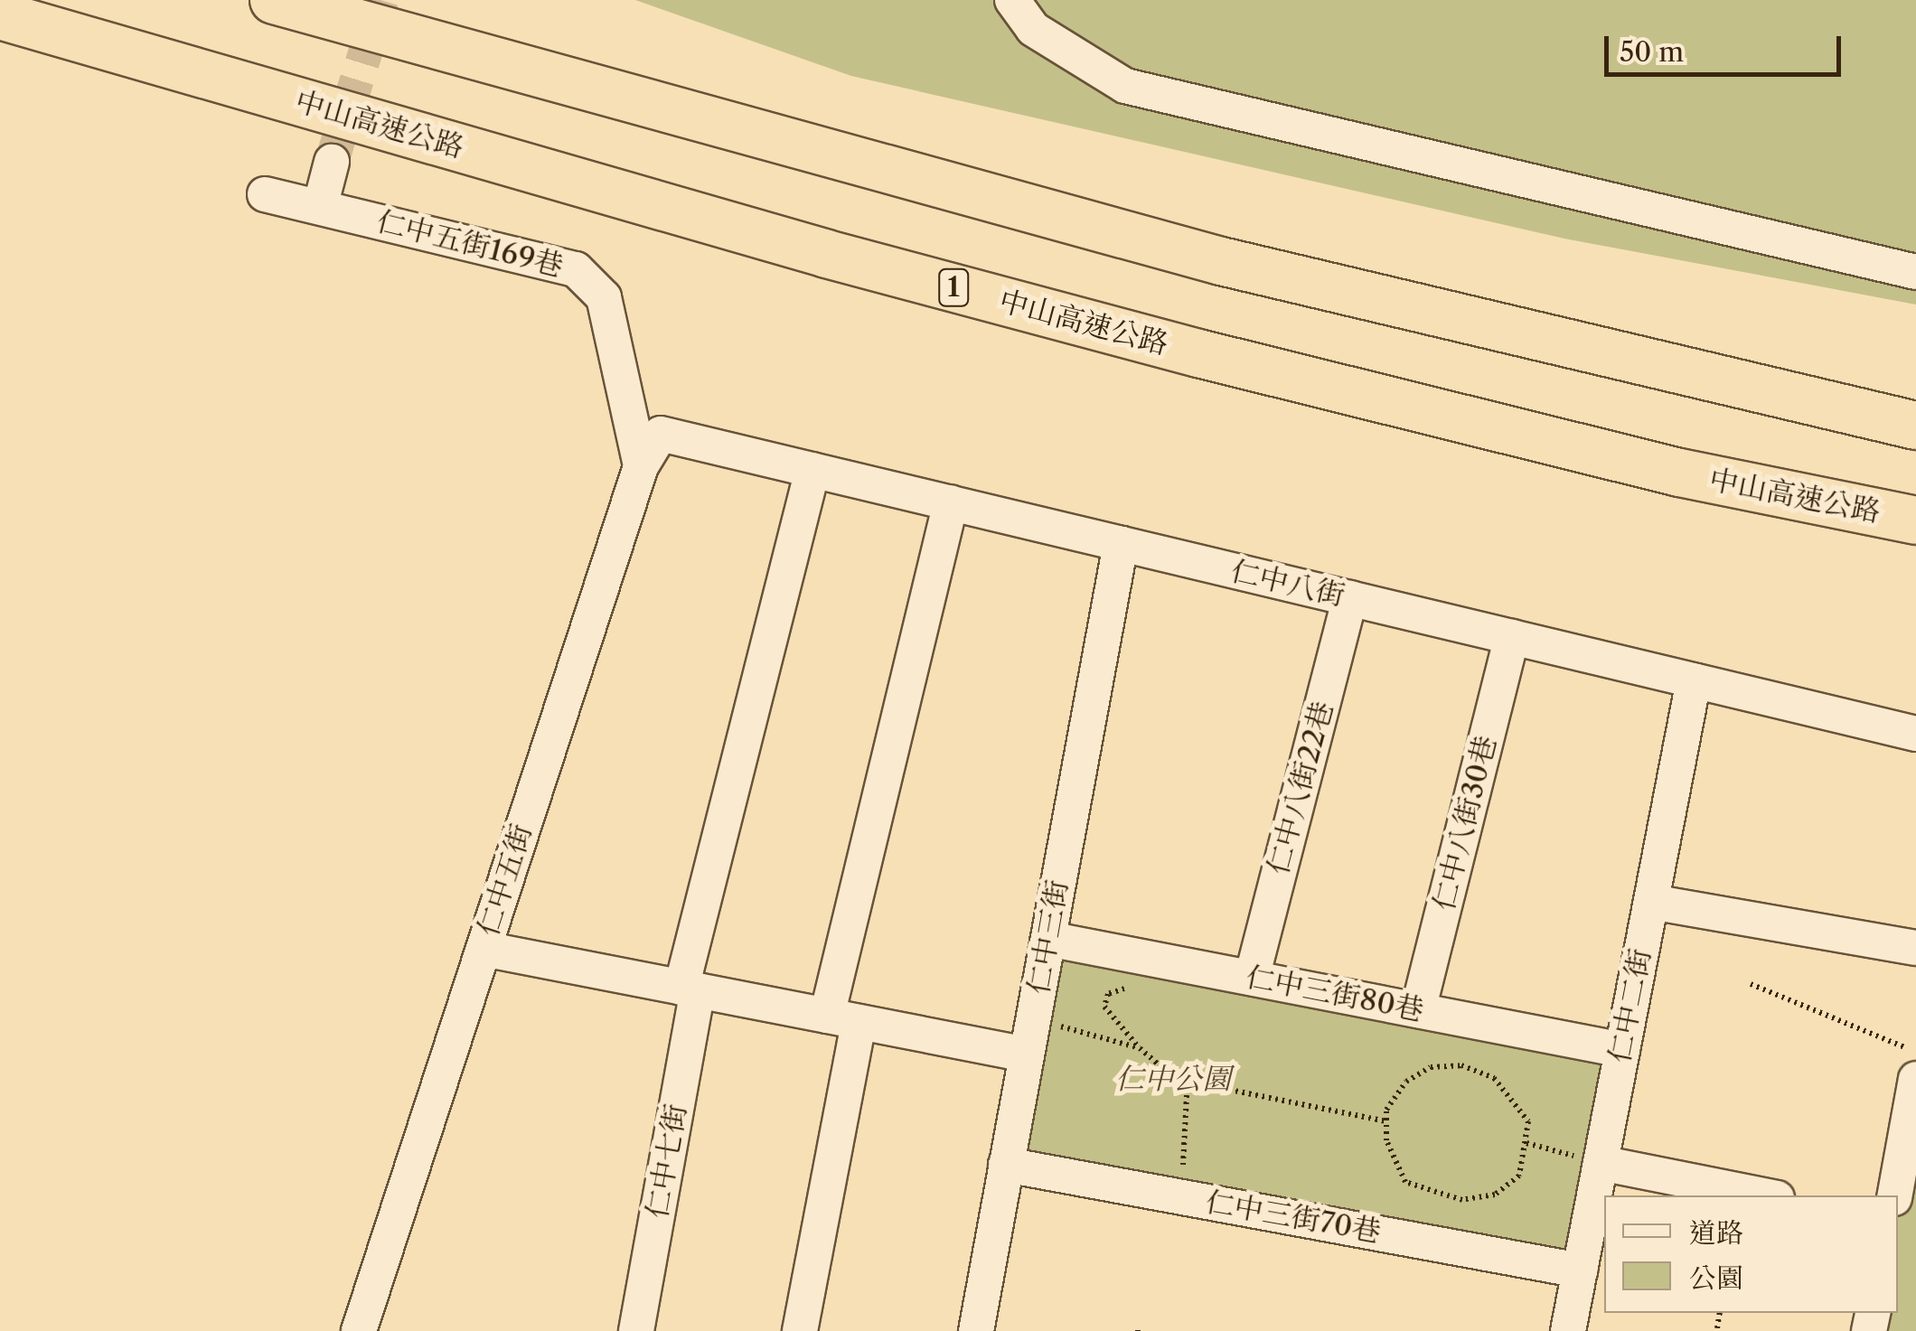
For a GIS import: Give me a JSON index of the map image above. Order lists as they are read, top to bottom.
{
  "streets": {
    "highway": ["中山高速公路", "1"],
    "street": [
      "仁中五街169巷",
      "仁中八街",
      "仁中八街22巷",
      "仁中八街30巷",
      "仁中五街",
      "仁中三街",
      "仁中三街80巷",
      "仁中二街",
      "仁中七街",
      "仁中三街70巷"
    ]
  },
  "crossings": [
    ["仁中五街169巷", "仁中五街"],
    ["仁中八街", "仁中八街22巷"],
    ["仁中八街", "仁中八街30巷"],
    ["仁中八街", "仁中五街"],
    ["仁中八街", "仁中三街"],
    ["仁中八街", "仁中二街"],
    ["仁中八街", "仁中七街"],
    ["仁中八街22巷", "仁中三街80巷"],
    ["仁中八街30巷", "仁中三街80巷"],
    ["仁中三街", "仁中三街80巷"],
    ["仁中三街", "仁中三街70巷"],
    ["仁中三街80巷", "仁中二街"],
    ["仁中二街", "仁中三街70巷"]
  ],
  "parks": ["仁中公園"],
  "legend": ["道路", "公園"],
  "scale_bar": "50 m"
}
